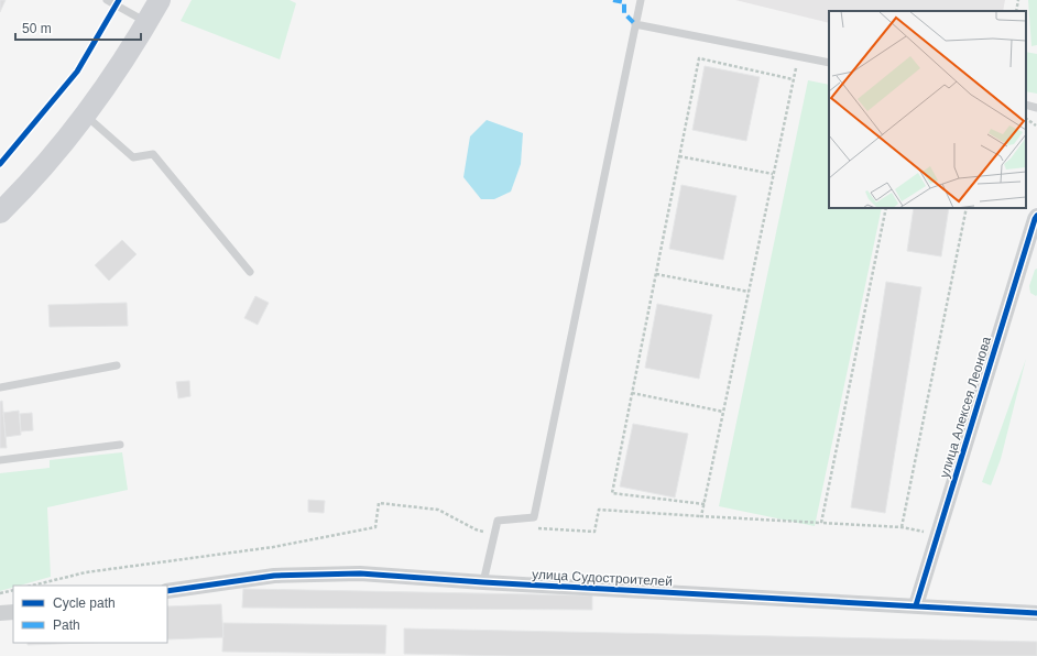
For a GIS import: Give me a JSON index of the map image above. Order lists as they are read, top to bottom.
{
  "streets": {
    "street": ["улица Алексея Леонова", "улица Судостроителей"]
  },
  "crossings": [
    ["улица Алексея Леонова", "улица Судостроителей"]
  ],
  "legend": ["Cycle path", "Path"],
  "scale_bar": "50 m"
}
